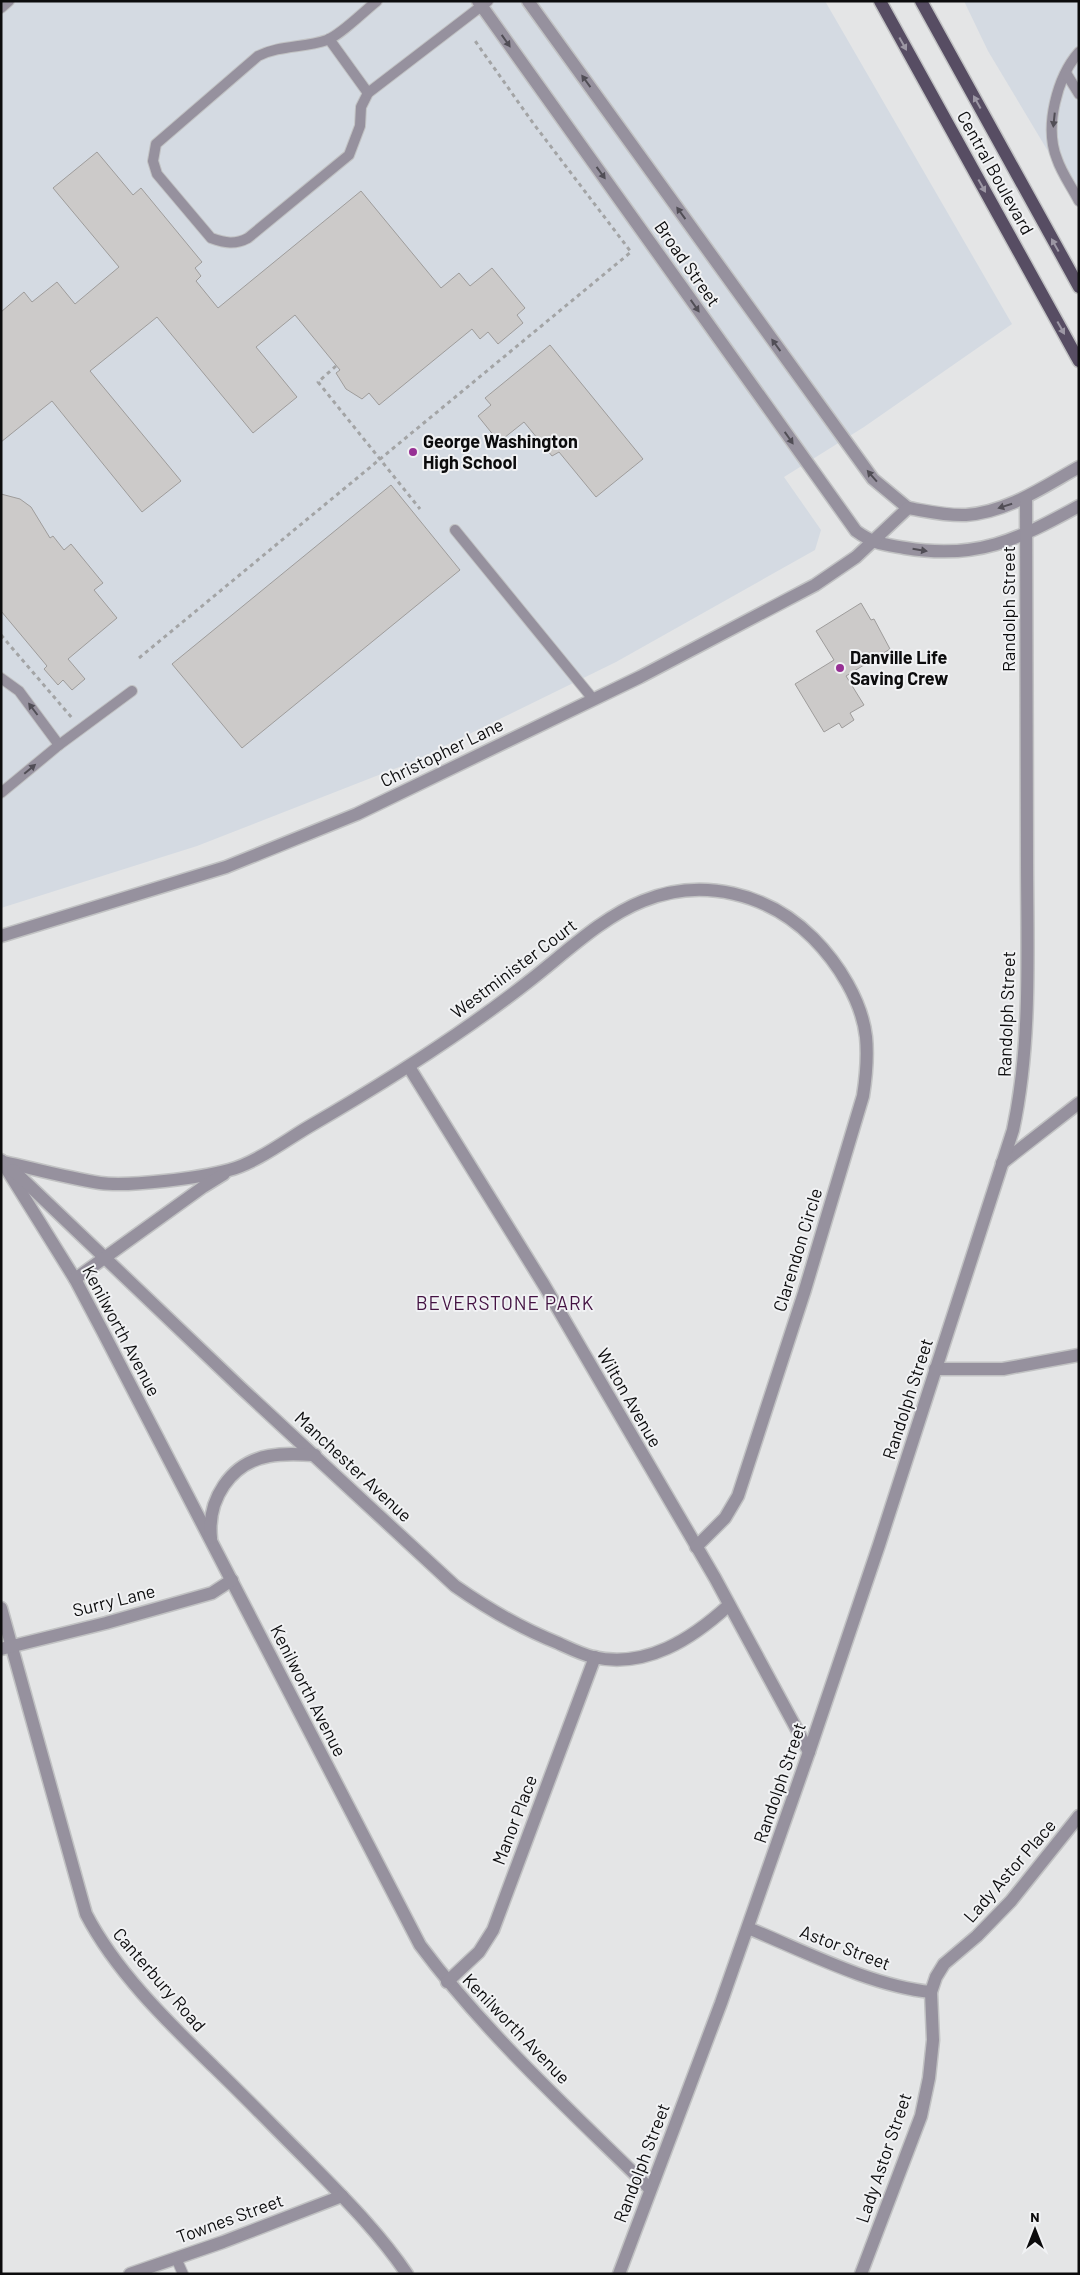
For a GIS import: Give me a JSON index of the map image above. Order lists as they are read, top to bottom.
{
  "streets": {
    "main road": ["Central Boulevard"],
    "street": [
      "Broad Street",
      "Randolph Street",
      "Christopher Lane",
      "Westminister Court",
      "Clarendon Circle",
      "Kenilworth Avenue",
      "Wilton Avenue",
      "Manchester Avenue",
      "Surry Lane",
      "Manor Place",
      "Lady Astor Place",
      "Astor Street",
      "Canterbury Road",
      "Lady Astor Street",
      "Townes Street"
    ]
  },
  "crossings": [
    ["Broad Street", "Christopher Lane"],
    ["Randolph Street", "Kenilworth Avenue"],
    ["Randolph Street", "Wilton Avenue"],
    ["Randolph Street", "Astor Street"],
    ["Westminister Court", "Clarendon Circle"],
    ["Westminister Court", "Kenilworth Avenue"],
    ["Westminister Court", "Wilton Avenue"],
    ["Westminister Court", "Manchester Avenue"],
    ["Clarendon Circle", "Wilton Avenue"],
    ["Kenilworth Avenue", "Manchester Avenue"],
    ["Kenilworth Avenue", "Surry Lane"],
    ["Kenilworth Avenue", "Manor Place"],
    ["Wilton Avenue", "Manchester Avenue"],
    ["Manchester Avenue", "Manor Place"],
    ["Surry Lane", "Canterbury Road"],
    ["Lady Astor Place", "Astor Street"],
    ["Lady Astor Place", "Lady Astor Street"],
    ["Astor Street", "Lady Astor Street"],
    ["Canterbury Road", "Townes Street"]
  ],
  "districts": ["BEVERSTONE PARK"],
  "places": ["George Washington High School", "Danville Life Saving Crew"],
  "north": "top"
}
